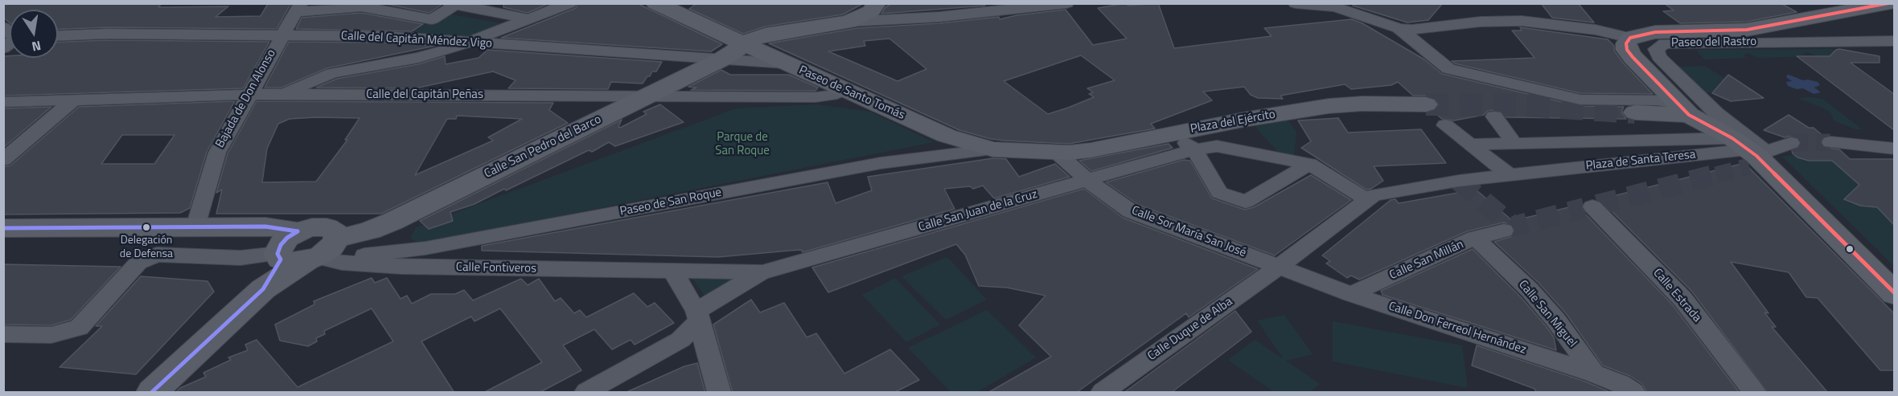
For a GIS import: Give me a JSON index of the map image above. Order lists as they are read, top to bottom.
{
  "streets": {
    "street": [
      "Calle del Capitán Méndez Vigo",
      "Paseo del Rastro",
      "Paseo de Santo Tomás",
      "Calle del Capitán Peñas",
      "Bajada de Don Alonso",
      "Plaza del Ejército",
      "Calle San Pedro del Barco",
      "Plaza de Santa Teresa",
      "Paseo de San Roque",
      "Calle San Juan de la Cruz",
      "Calle Sor María San José",
      "Calle San Millán",
      "Calle Fontiveros",
      "Calle Estrada",
      "Calle San Miguel",
      "Calle Don Ferreol Hernández",
      "Calle Duque de Alba"
    ]
  },
  "crossings": [
    ["Calle del Capitán Méndez Vigo", "Paseo de Santo Tomás"],
    ["Calle del Capitán Méndez Vigo", "Bajada de Don Alonso"],
    ["Calle del Capitán Méndez Vigo", "Calle San Pedro del Barco"],
    ["Paseo del Rastro", "Plaza de Santa Teresa"],
    ["Paseo de Santo Tomás", "Calle del Capitán Peñas"],
    ["Paseo de Santo Tomás", "Plaza del Ejército"],
    ["Paseo de Santo Tomás", "Calle San Pedro del Barco"],
    ["Paseo de Santo Tomás", "Paseo de San Roque"],
    ["Paseo de Santo Tomás", "Calle Sor María San José"],
    ["Calle del Capitán Peñas", "Bajada de Don Alonso"],
    ["Calle del Capitán Peñas", "Calle San Pedro del Barco"],
    ["Plaza del Ejército", "Plaza de Santa Teresa"],
    ["Plaza del Ejército", "Calle San Juan de la Cruz"],
    ["Plaza del Ejército", "Calle Duque de Alba"],
    ["Calle San Pedro del Barco", "Calle Fontiveros"],
    ["Plaza de Santa Teresa", "Calle Duque de Alba"],
    ["Paseo de San Roque", "Calle Fontiveros"],
    ["Calle San Juan de la Cruz", "Calle Sor María San José"],
    ["Calle San Juan de la Cruz", "Calle Fontiveros"],
    ["Calle Sor María San José", "Calle Don Ferreol Hernández"],
    ["Calle Sor María San José", "Calle Duque de Alba"],
    ["Calle San Millán", "Calle San Miguel"],
    ["Calle San Millán", "Calle Don Ferreol Hernández"],
    ["Calle San Miguel", "Calle Don Ferreol Hernández"],
    ["Calle Don Ferreol Hernández", "Calle Duque de Alba"]
  ],
  "parks": ["Parque de San Roque"],
  "places": ["Delegación de Defensa"],
  "north": "bottom"
}
